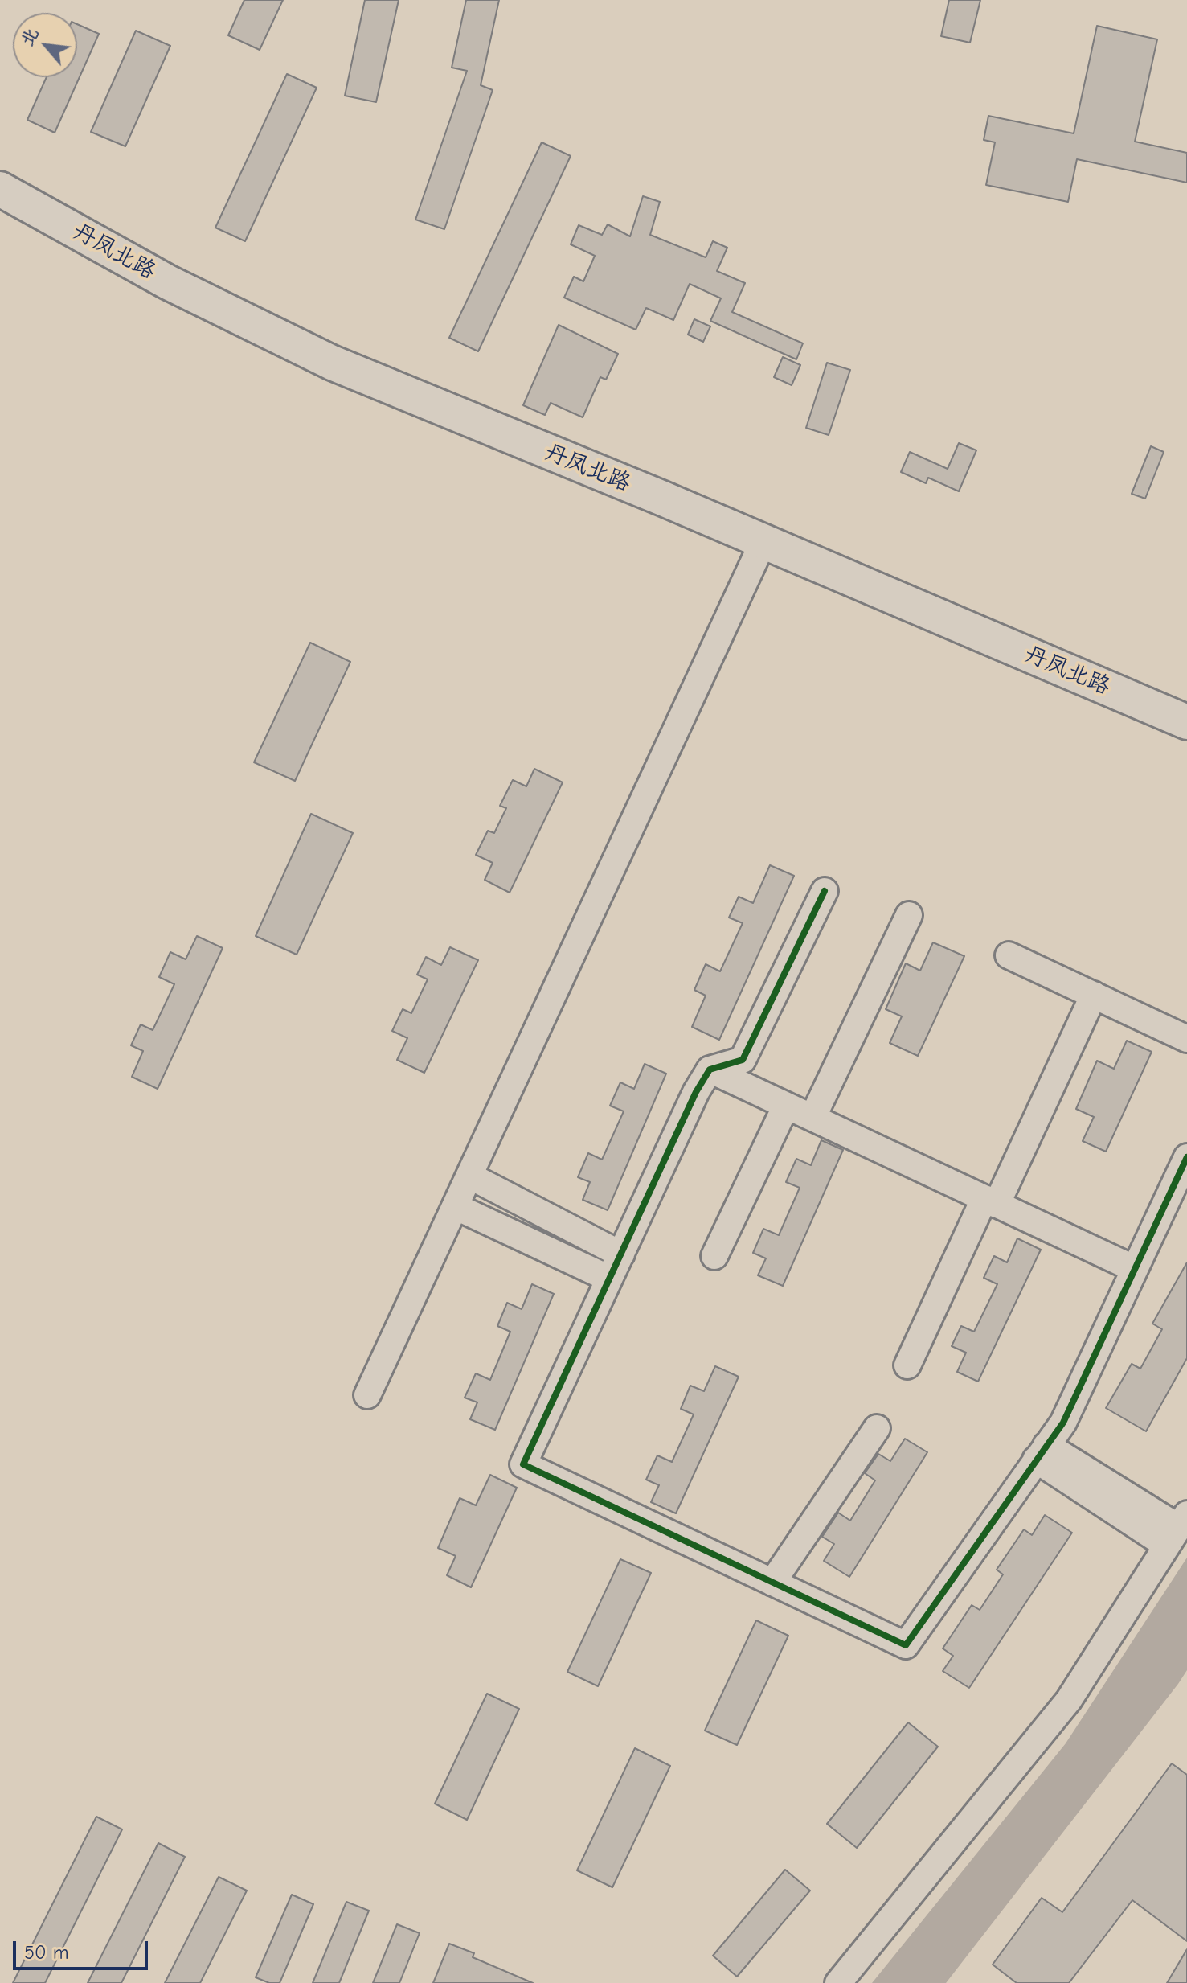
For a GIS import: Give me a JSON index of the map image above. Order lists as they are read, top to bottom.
{
  "streets": {
    "main road": ["丹凤北路"]
  },
  "scale_bar": "50 m",
  "north": "top left"
}
